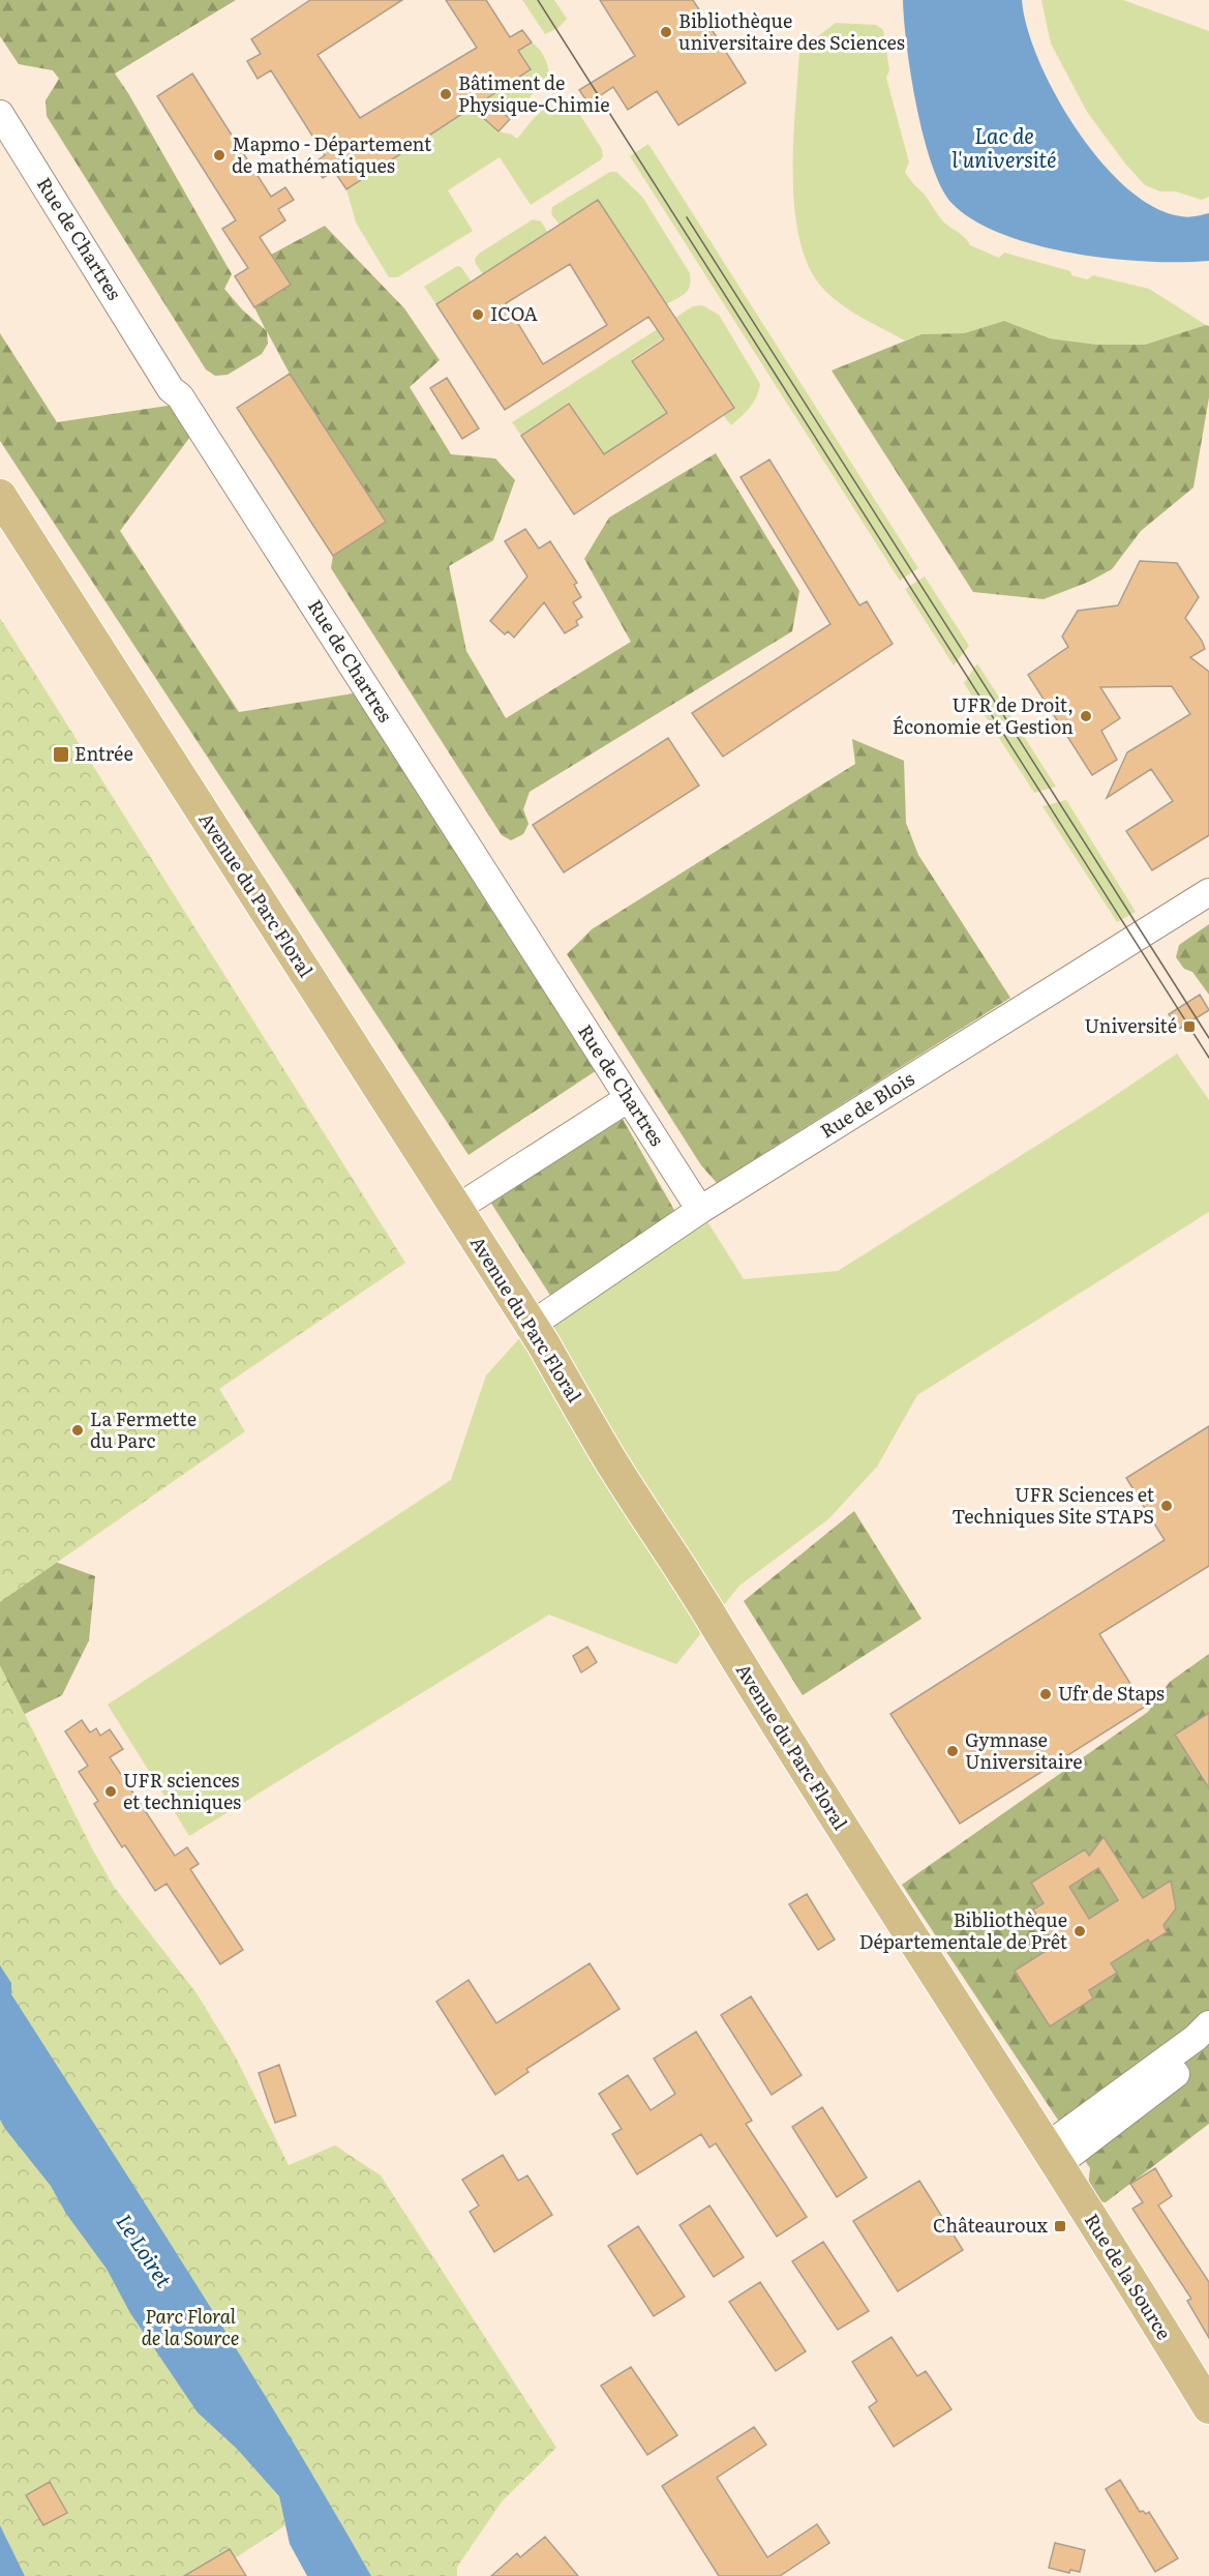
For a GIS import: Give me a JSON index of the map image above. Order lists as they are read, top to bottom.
{
  "streets": {
    "main road": ["Avenue du Parc Floral", "Rue de la Source"],
    "street": ["Rue de Chartres", "Rue de Blois"]
  },
  "crossings": [
    ["Rue de Chartres", "Rue de Blois"],
    ["Avenue du Parc Floral", "Rue de Blois"],
    ["Avenue du Parc Floral", "Rue de la Source"]
  ],
  "water": ["Lac de l'université", "Le Loiret"],
  "parks": ["Parc Floral de la Source"],
  "places": {
    "other": [
      "Bibliothèque universitaire des Sciences",
      "Bâtiment de Physique-Chimie",
      "Mapmo - Département de mathématiques",
      "ICOA",
      "UFR de Droit, Économie et Gestion",
      "La Fermette du Parc",
      "UFR Sciences et Techniques Site STAPS",
      "Ufr de Staps",
      "Gymnase Universitaire",
      "UFR sciences et techniques",
      "Bibliothèque Départementale de Prêt"
    ],
    "transit": ["Entrée", "Université", "Châteauroux"]
  }
}
